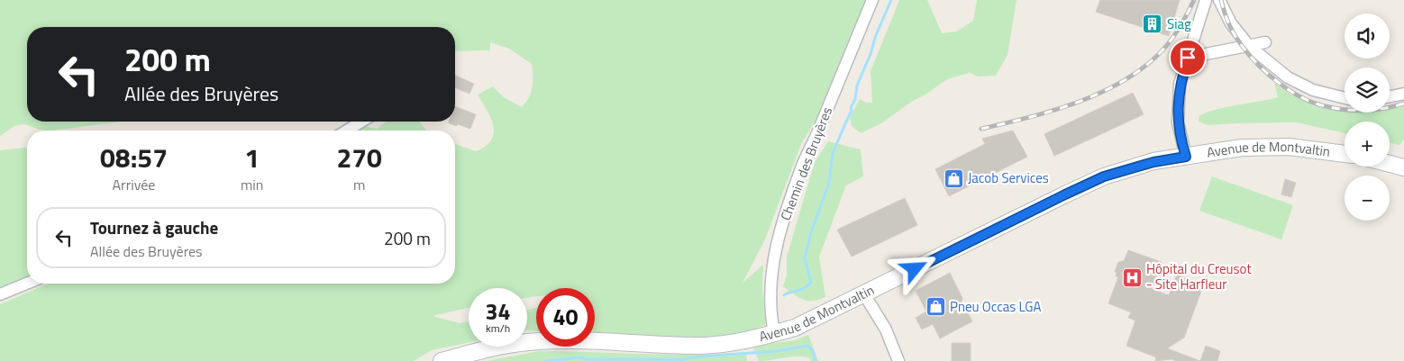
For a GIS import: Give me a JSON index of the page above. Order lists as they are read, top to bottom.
{
  "streets": {
    "street": ["Avenue de Montvaltin", "Chemin des Bruyères"]
  },
  "crossings": [
    ["Avenue de Montvaltin", "Chemin des Bruyères"]
  ],
  "places": {
    "building": ["Siag"],
    "shop": ["Jacob Services", "Pneu Occas LGA"],
    "hospital": ["Hôpital du Creusot - Site Harfleur"]
  },
  "page": {
    "map_buttons": ["+", "−"],
    "turn": ["200 m", "Allée des Bruyères"],
    "eta": [
      "08:57",
      "Arrivée",
      "1",
      "min",
      "270",
      "m"
    ],
    "list": [
      {
        "name": "Tournez à gauche",
        "note": "Allée des Bruyères",
        "value": "200 m"
      }
    ],
    "speed": "34 km/h",
    "limit": "40"
  }
}
